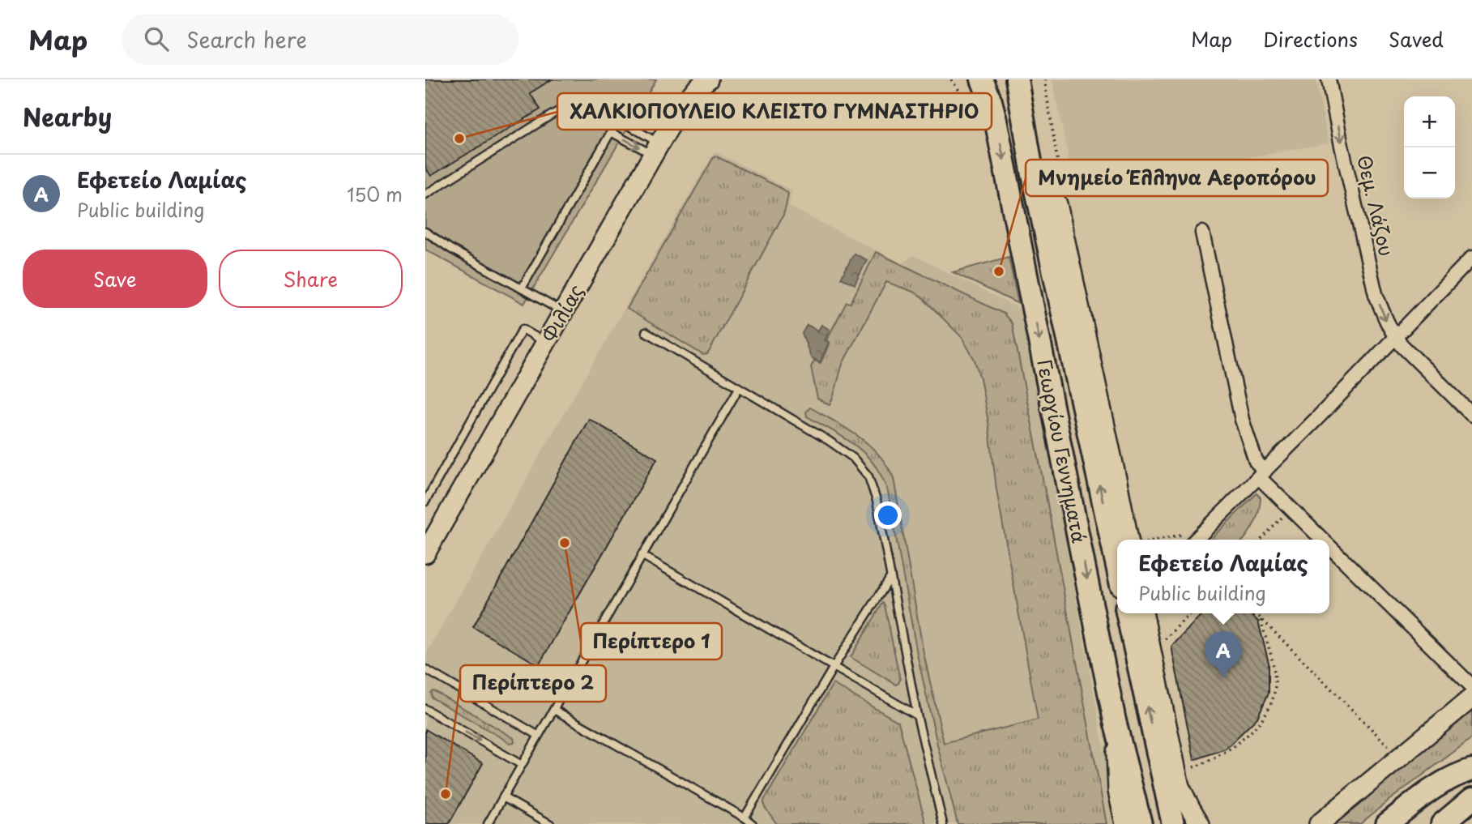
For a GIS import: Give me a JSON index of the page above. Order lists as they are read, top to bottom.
{
  "streets": {
    "main road": ["Γεωργίου Γεννηματά"],
    "street": ["Θεμ. Λάζου", "Φιλίας"]
  },
  "one_way": ["Θεμ. Λάζου"],
  "places": [
    "ΧΑΛΚΙΟΠΟΥΛΕΙΟ ΚΛΕΙΣΤΟ ΓΥΜΝΑΣΤΗΡΙΟ",
    "Μνημείο Έλληνα Αεροπόρου",
    "Περίπτερο 1",
    "Περίπτερο 2"
  ],
  "page": {
    "header": "Map",
    "search": "Search here",
    "nav": ["Map", "Directions", "Saved"],
    "heading": "Nearby",
    "map_buttons": ["+", "−"],
    "list": [
      {
        "mark": "A",
        "name": "Εφετείο Λαμίας",
        "note": "Public building",
        "value": "150 m"
      }
    ],
    "buttons": ["Save", "Share"],
    "popup": ["Εφετείο Λαμίας", "Public building"],
    "pins": "A"
  }
}
